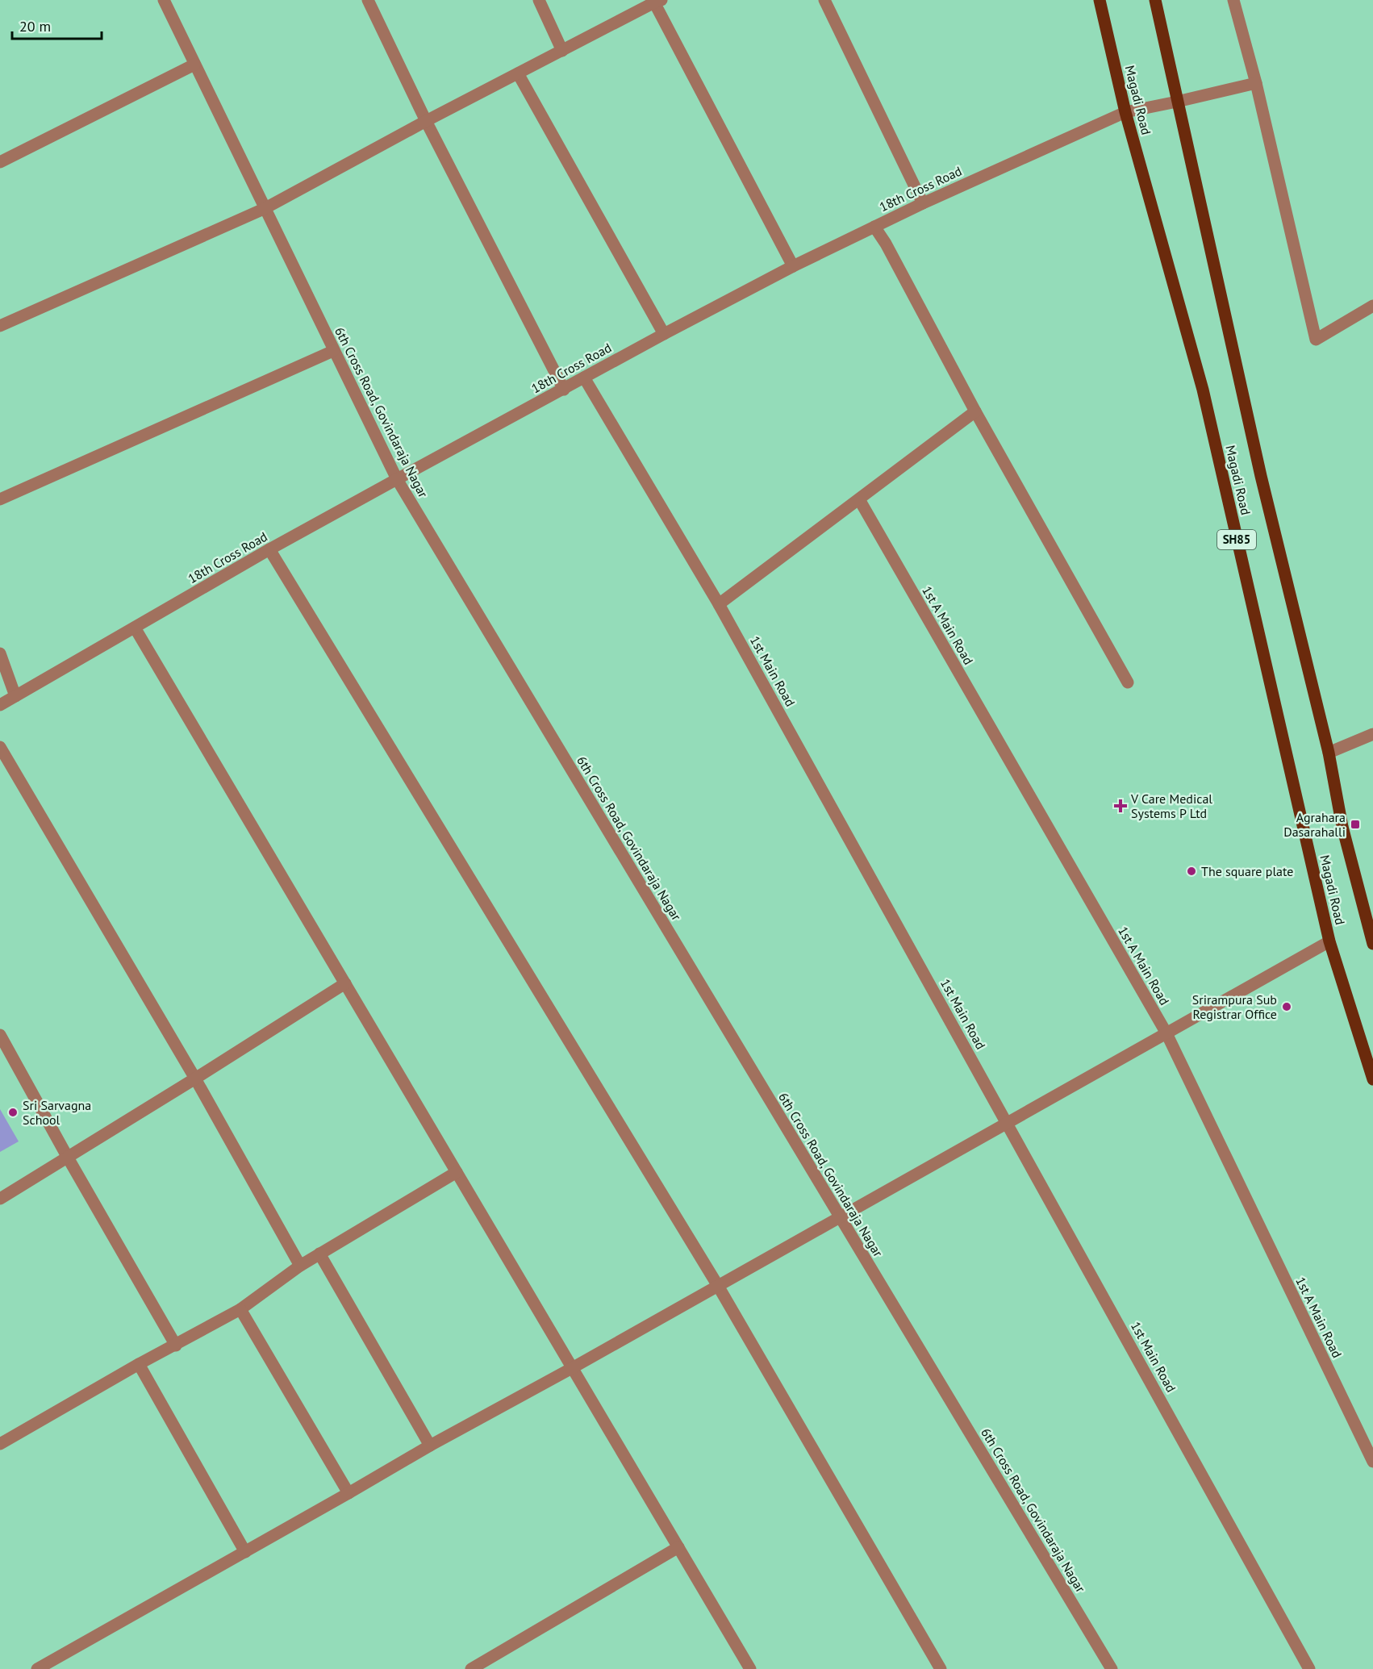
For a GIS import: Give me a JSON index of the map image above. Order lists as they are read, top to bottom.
{
  "streets": {
    "main road": ["Magadi Road", "SH85"],
    "street": [
      "18th Cross Road",
      "6th Cross Road, Govindaraja Nagar",
      "1st A Main Road",
      "1st Main Road"
    ]
  },
  "crossings": [
    ["Magadi Road", "18th Cross Road"],
    ["18th Cross Road", "6th Cross Road, Govindaraja Nagar"],
    ["18th Cross Road", "1st Main Road"]
  ],
  "places": {
    "health": ["V Care Medical Systems P Ltd"],
    "transit": ["Agrahara Dasarahalli"],
    "other": ["The square plate", "Srirampura Sub Registrar Office", "Sri Sarvagna School"]
  },
  "scale_bar": "20 m"
}
